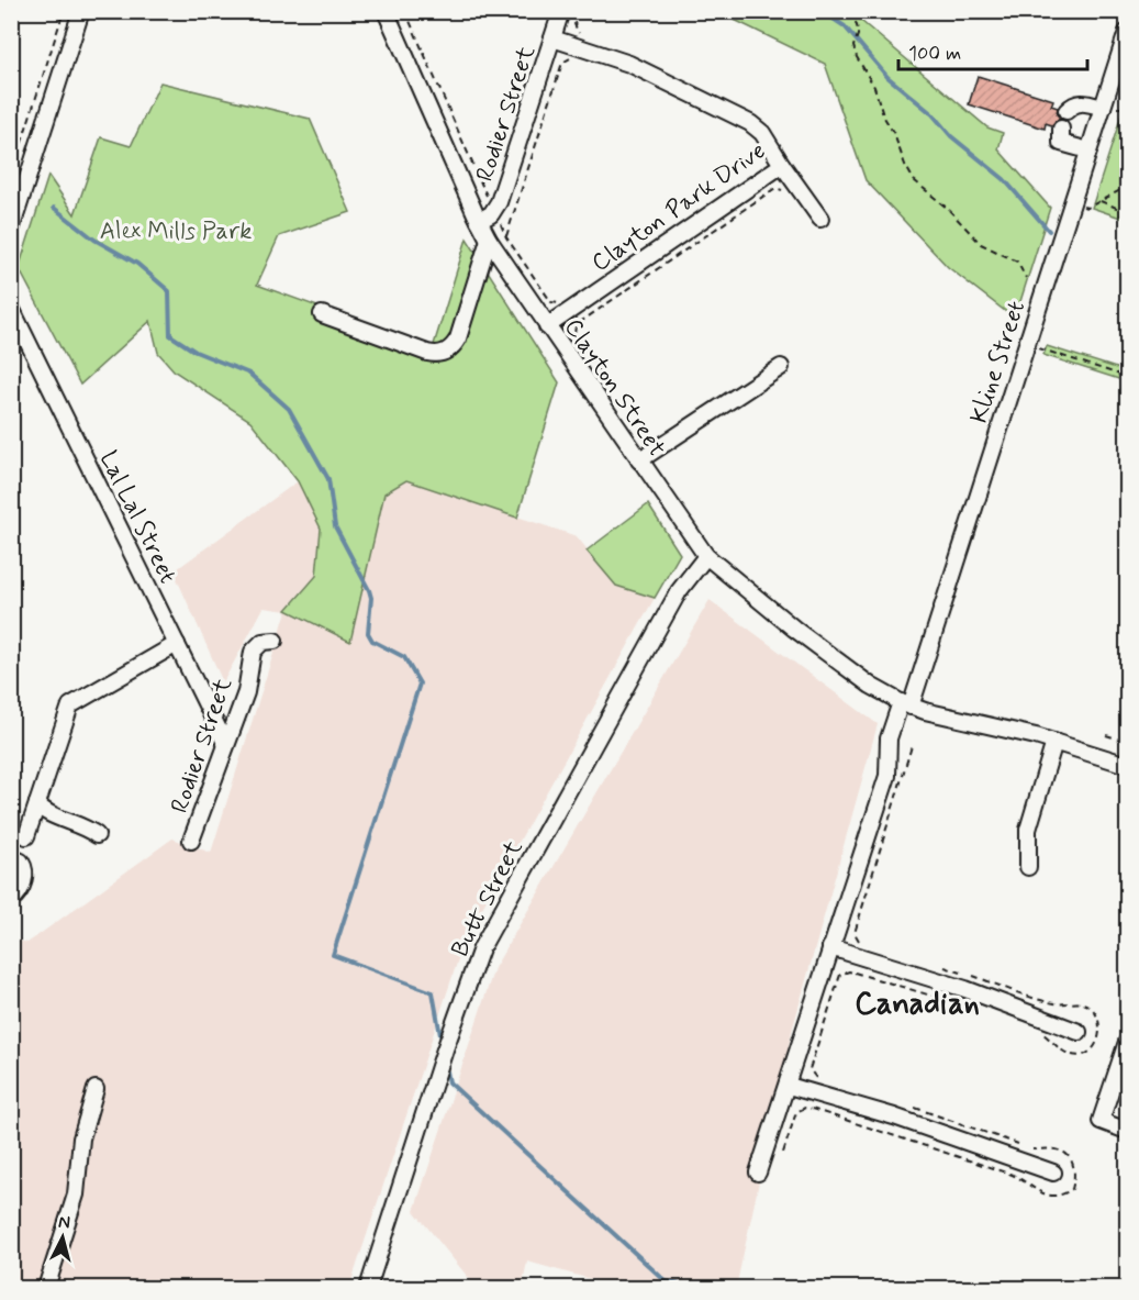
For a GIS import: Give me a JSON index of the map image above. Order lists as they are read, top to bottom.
{
  "streets": {
    "street": [
      "Rodier Street",
      "Clayton Park Drive",
      "Kline Street",
      "Clayton Street",
      "Lal Lal Street",
      "Butt Street"
    ]
  },
  "crossings": [
    ["Rodier Street", "Clayton Park Drive"],
    ["Rodier Street", "Clayton Street"],
    ["Rodier Street", "Lal Lal Street"],
    ["Clayton Park Drive", "Clayton Street"],
    ["Kline Street", "Clayton Street"],
    ["Clayton Street", "Butt Street"]
  ],
  "districts": ["Canadian"],
  "parks": ["Alex Mills Park"],
  "scale_bar": "100 m",
  "north": "top"
}
